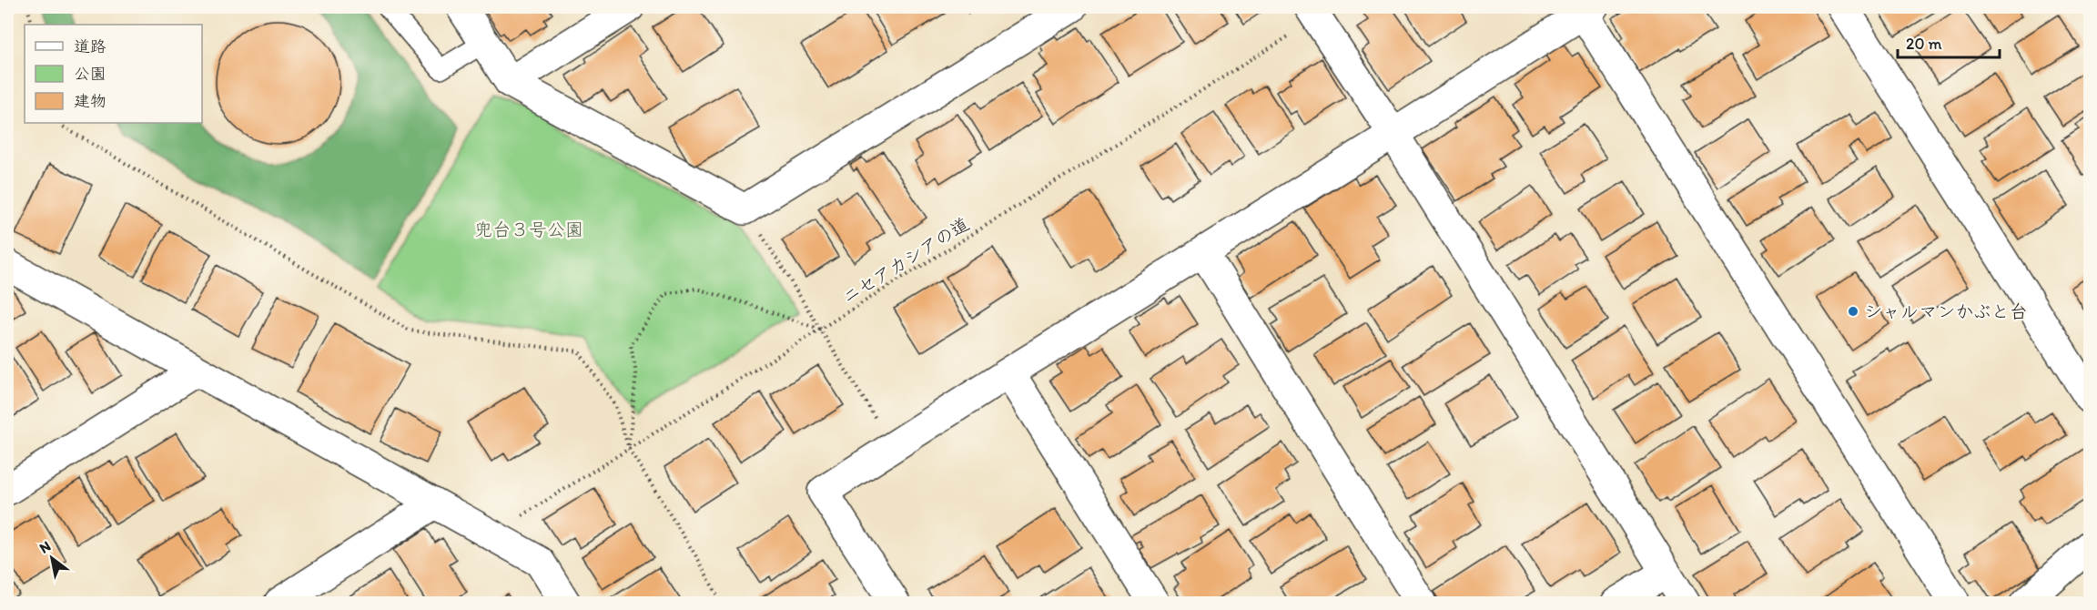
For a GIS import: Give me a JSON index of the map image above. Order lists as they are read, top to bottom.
{
  "streets": {
    "path": ["ニセアカシアの道"]
  },
  "parks": ["兜台３号公園"],
  "places": ["シャルマンかぶと台"],
  "legend": ["道路", "公園", "建物"],
  "scale_bar": "20 m",
  "north": "top left"
}
